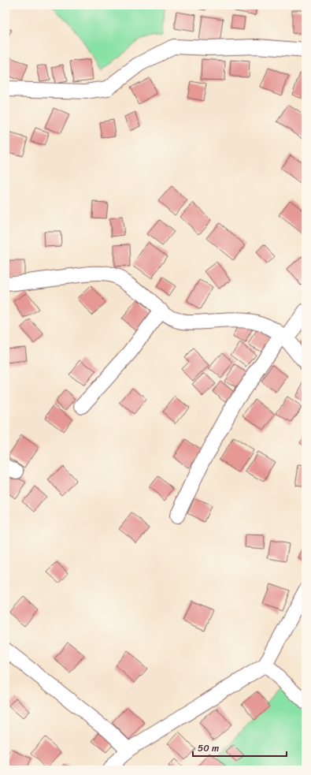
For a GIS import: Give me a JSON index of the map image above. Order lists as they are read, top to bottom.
{
  "scale_bar": "50 m"
}
